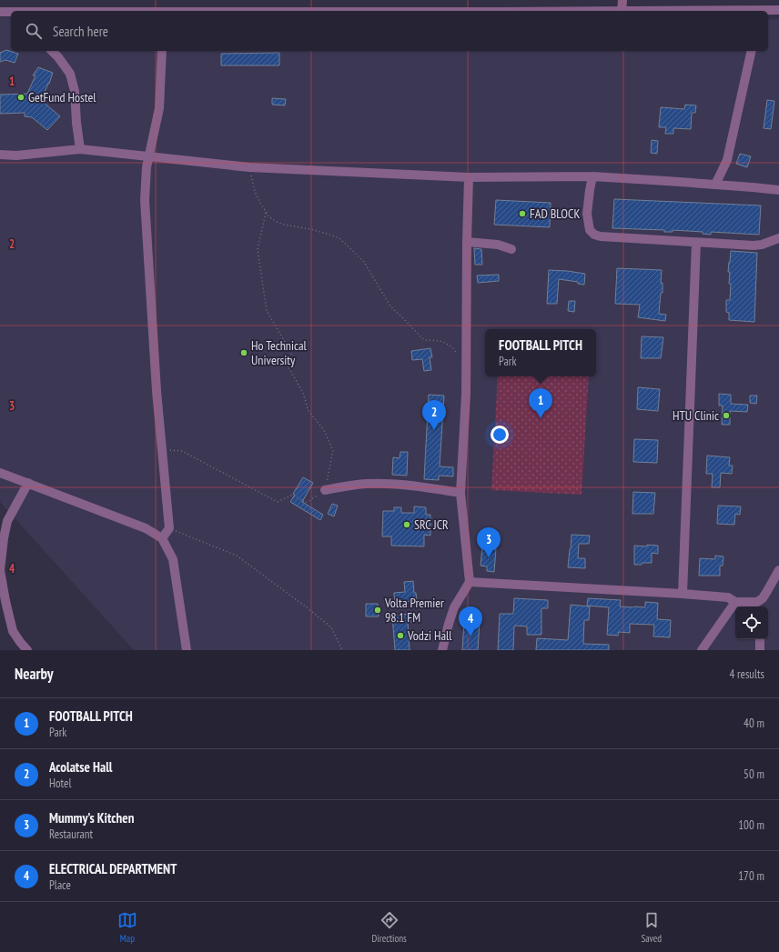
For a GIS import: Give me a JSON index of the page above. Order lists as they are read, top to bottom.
{
  "places": [
    "GetFund Hostel",
    "FAD BLOCK",
    "Ho Technical University",
    "HTU Clinic",
    "SRC JCR",
    "Volta Premier 98.1 FM",
    "Vodzi Hall"
  ],
  "page": {
    "search": "Search here",
    "popup": ["FOOTBALL PITCH", "Park"],
    "pins": [
      "1",
      "2",
      "3",
      "4"
    ],
    "heading": ["Nearby", "4 results"],
    "list": [
      {
        "mark": "1",
        "name": "FOOTBALL PITCH",
        "note": "Park",
        "value": "40 m"
      },
      {
        "mark": "2",
        "name": "Acolatse Hall",
        "note": "Hotel",
        "value": "50 m"
      },
      {
        "mark": "3",
        "name": "Mummy’s Kitchen",
        "note": "Restaurant",
        "value": "100 m"
      },
      {
        "mark": "4",
        "name": "ELECTRICAL DEPARTMENT",
        "note": "Place",
        "value": "170 m"
      }
    ],
    "nav": ["Map", "Directions", "Saved"]
  },
  "grid": {
    "rows": [
      "1",
      "2",
      "3",
      "4"
    ]
  }
}
